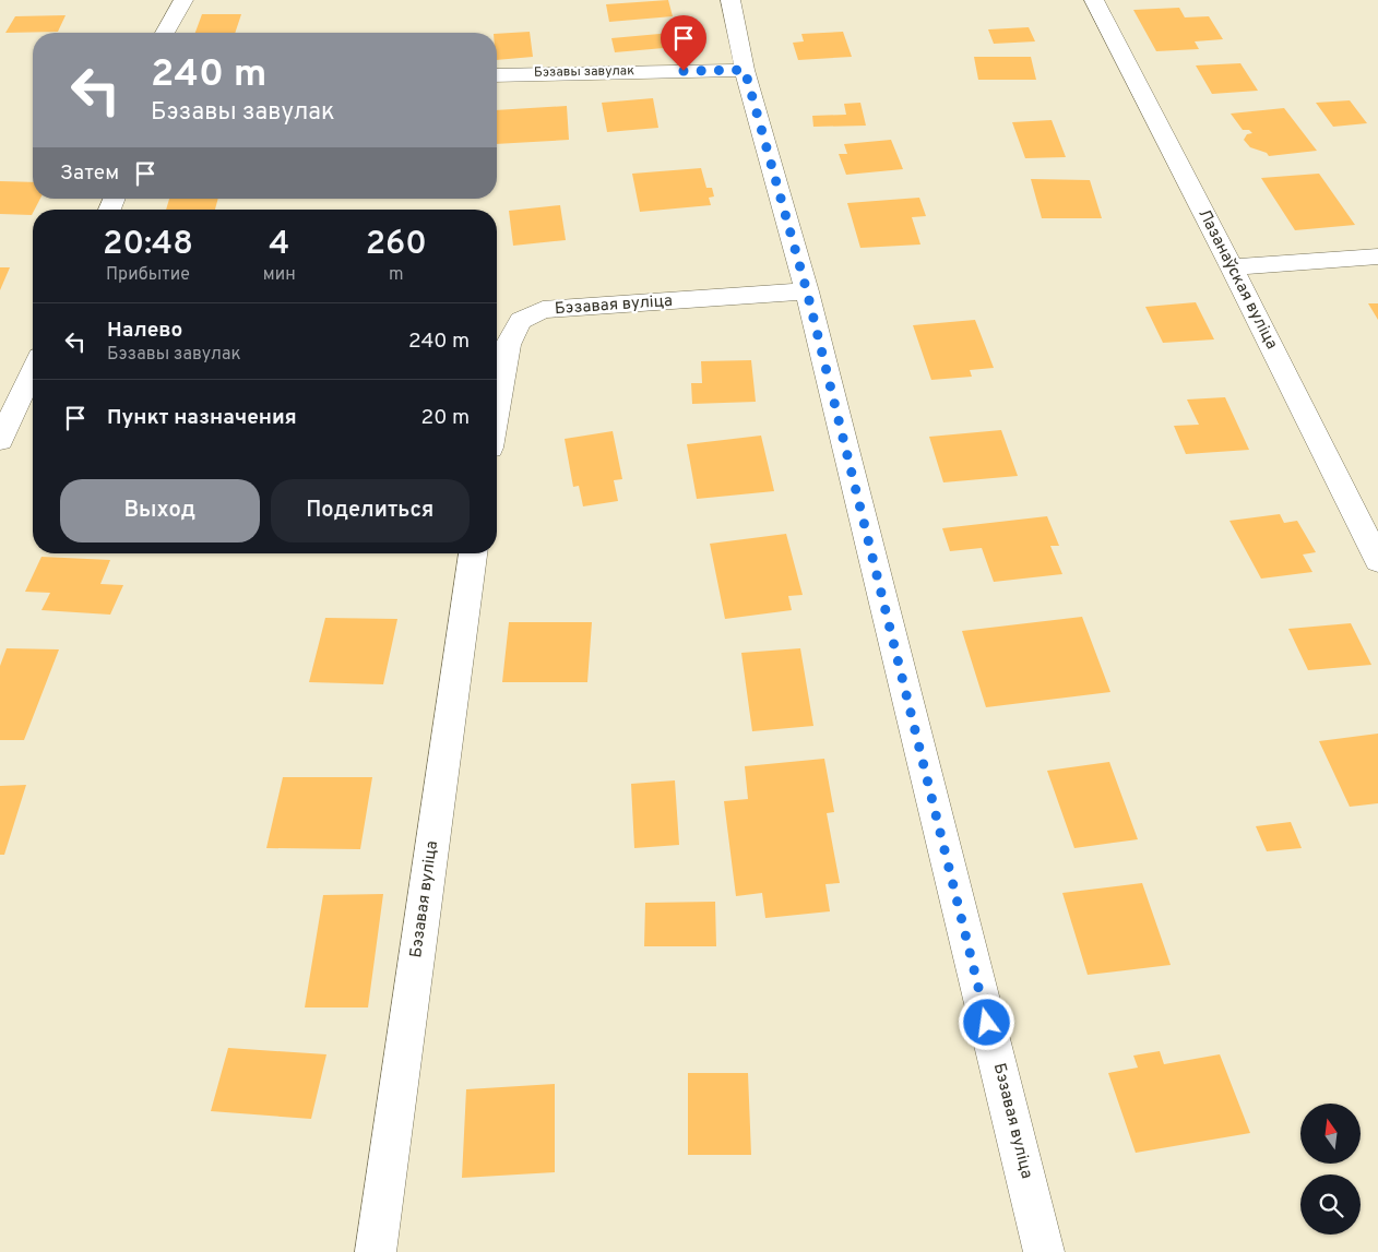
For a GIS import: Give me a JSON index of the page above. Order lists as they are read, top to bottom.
{
  "streets": {
    "street": ["Бэзавы завулак", "Лазанаўская вуліца", "Бэзавая вуліца"]
  },
  "crossings": [
    ["Бэзавы завулак", "Бэзавая вуліца"]
  ],
  "north": "top",
  "page": {
    "turn": ["240 m", "Бэзавы завулак"],
    "then": "Затем",
    "eta": [
      "20:48",
      "Прибытие",
      "4",
      "мин",
      "260",
      "m"
    ],
    "list": [
      {
        "name": "Налево",
        "note": "Бэзавы завулак",
        "value": "240 m"
      },
      {
        "name": "Пункт назначения",
        "value": "20 m"
      }
    ],
    "buttons": ["Выход", "Поделиться"]
  }
}
